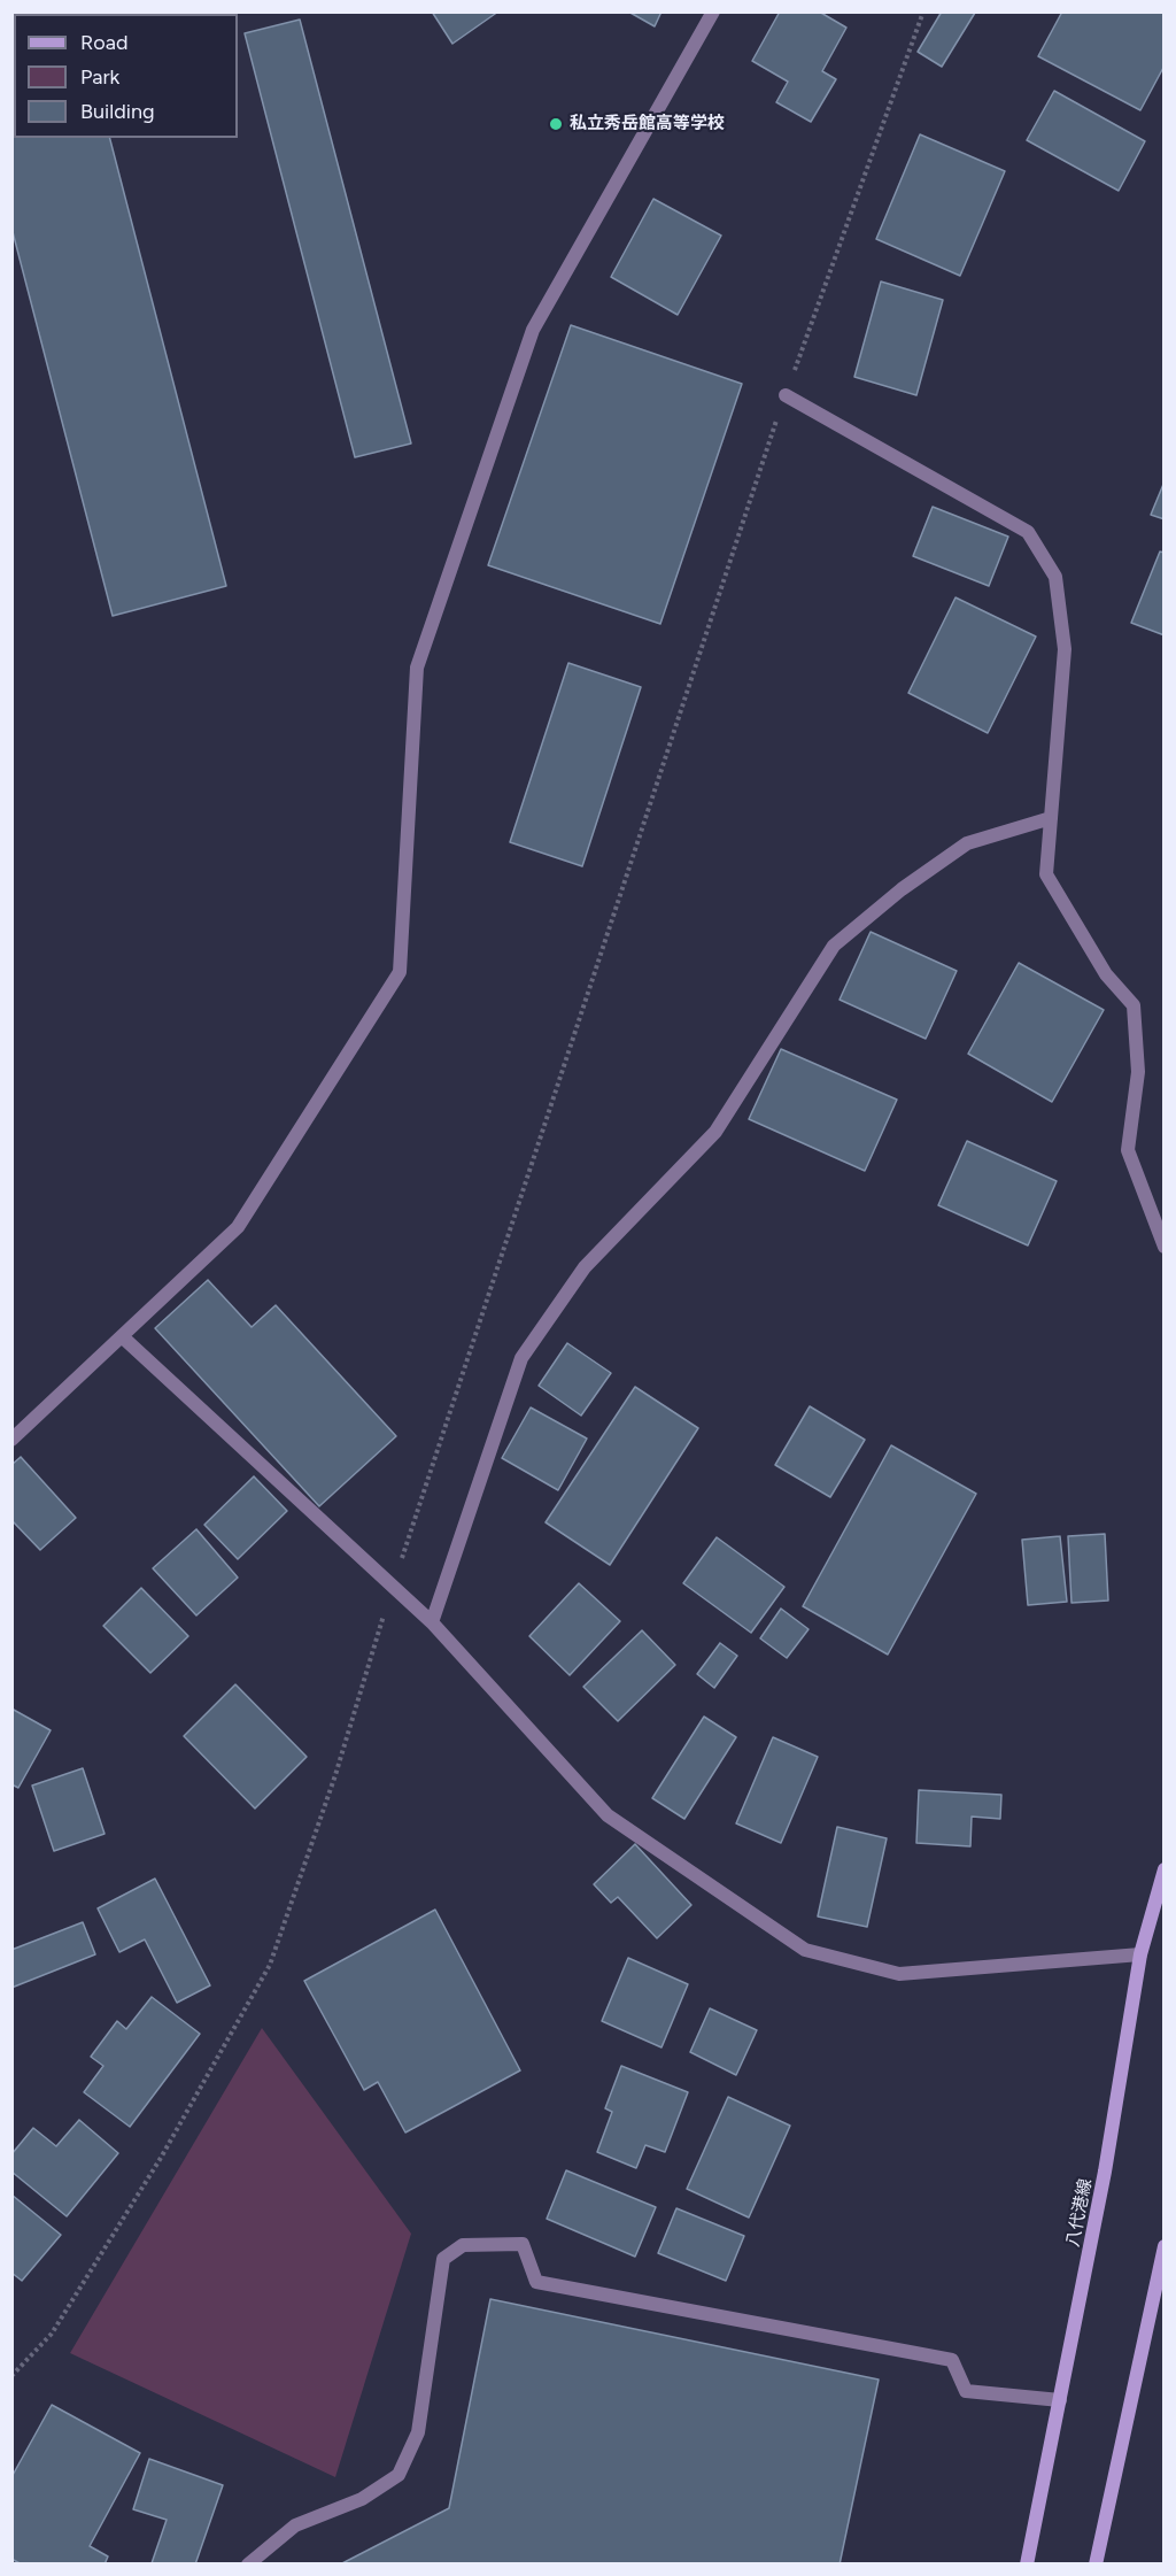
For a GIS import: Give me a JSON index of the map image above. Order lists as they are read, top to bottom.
{
  "streets": {
    "main road": ["八代港線"]
  },
  "places": ["私立秀岳館高等学校"],
  "legend": ["Road", "Park", "Building"]
}
